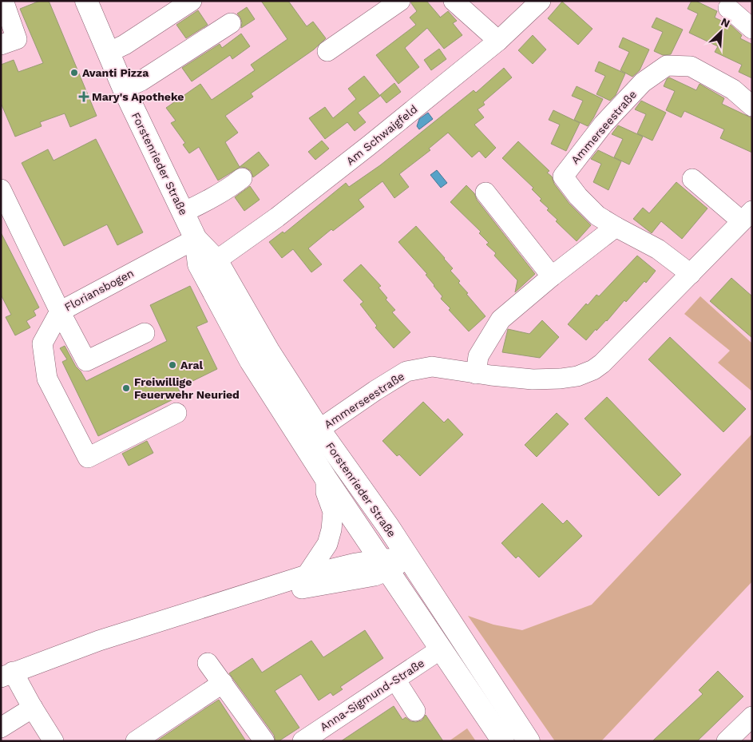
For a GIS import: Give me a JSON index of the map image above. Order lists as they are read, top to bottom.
{
  "streets": {
    "main road": ["Forstenrieder Straße"],
    "street": [
      "Ammerseestraße",
      "Am Schwaigfeld",
      "Floriansbogen",
      "Anna-Sigmund-Straße"
    ]
  },
  "crossings": [
    ["Ammerseestraße", "Forstenrieder Straße"],
    ["Am Schwaigfeld", "Forstenrieder Straße"],
    ["Forstenrieder Straße", "Floriansbogen"],
    ["Forstenrieder Straße", "Anna-Sigmund-Straße"]
  ],
  "places": {
    "other": ["Avanti Pizza", "Aral", "Freiwillige Feuerwehr Neuried"],
    "health": ["Mary's Apotheke"]
  },
  "north": "top right"
}
